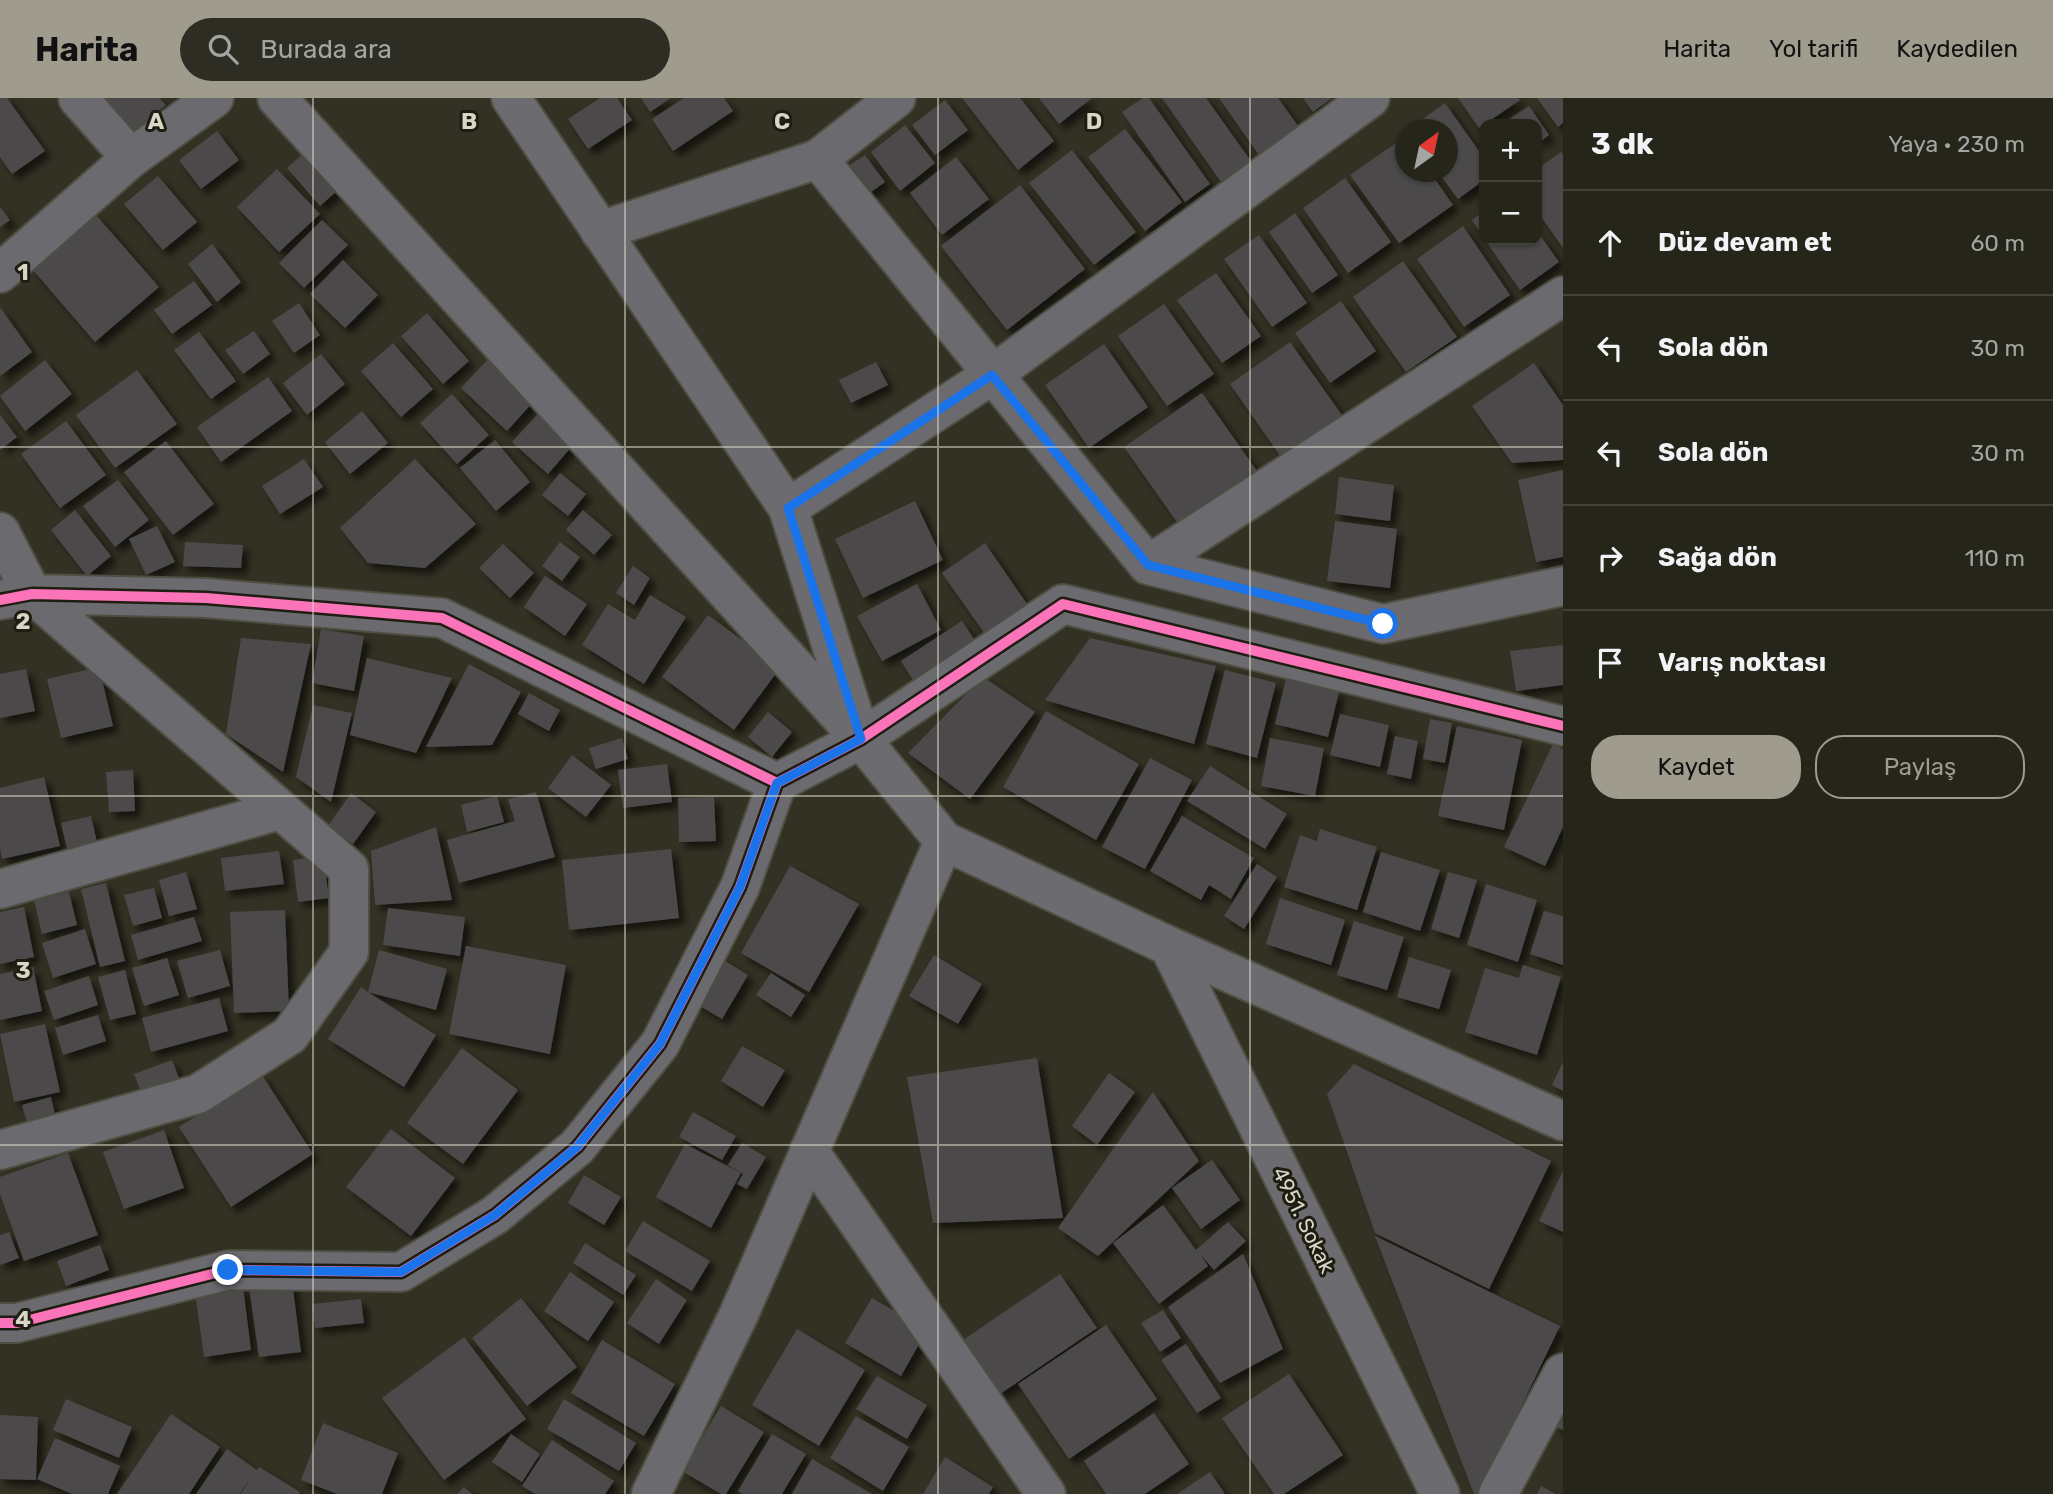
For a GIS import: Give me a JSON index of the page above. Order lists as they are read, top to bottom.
{
  "streets": {
    "main road": ["4951. Sokak"]
  },
  "north": "top right",
  "page": {
    "header": "Harita",
    "search": "Burada ara",
    "nav": ["Harita", "Yol tarifi", "Kaydedilen"],
    "heading": ["3 dk", "Yaya · 230 m"],
    "map_buttons": ["+", "−"],
    "list": [
      ["Düz devam et", "60 m"],
      ["Sola dön", "30 m"],
      ["Sola dön", "30 m"],
      ["Sağa dön", "110 m"],
      "Varış noktası"
    ],
    "buttons": ["Kaydet", "Paylaş"]
  },
  "grid": {
    "columns": [
      "A",
      "B",
      "C",
      "D"
    ],
    "rows": [
      "1",
      "2",
      "3",
      "4"
    ]
  }
}
